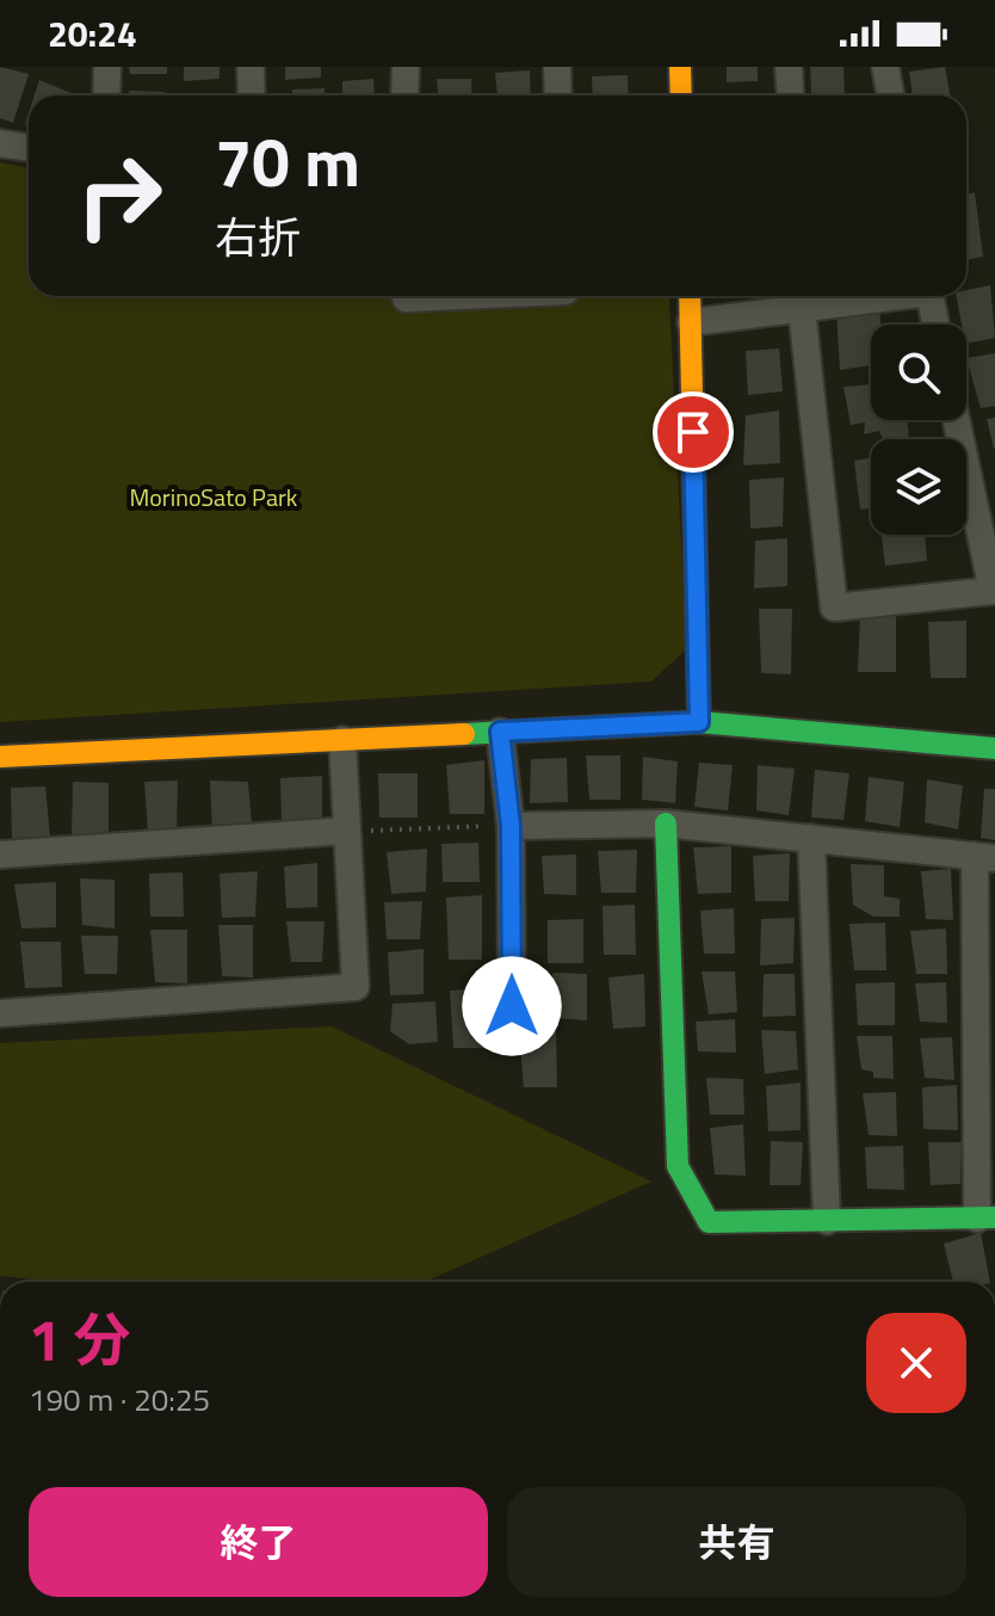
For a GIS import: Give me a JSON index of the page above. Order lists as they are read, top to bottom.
{
  "parks": ["MorinoSato Park"],
  "page": {
    "status": "20:24",
    "turn": ["70 m", "右折"],
    "heading": ["1 分", "190 m · 20:25"],
    "buttons": ["終了", "共有"]
  }
}
